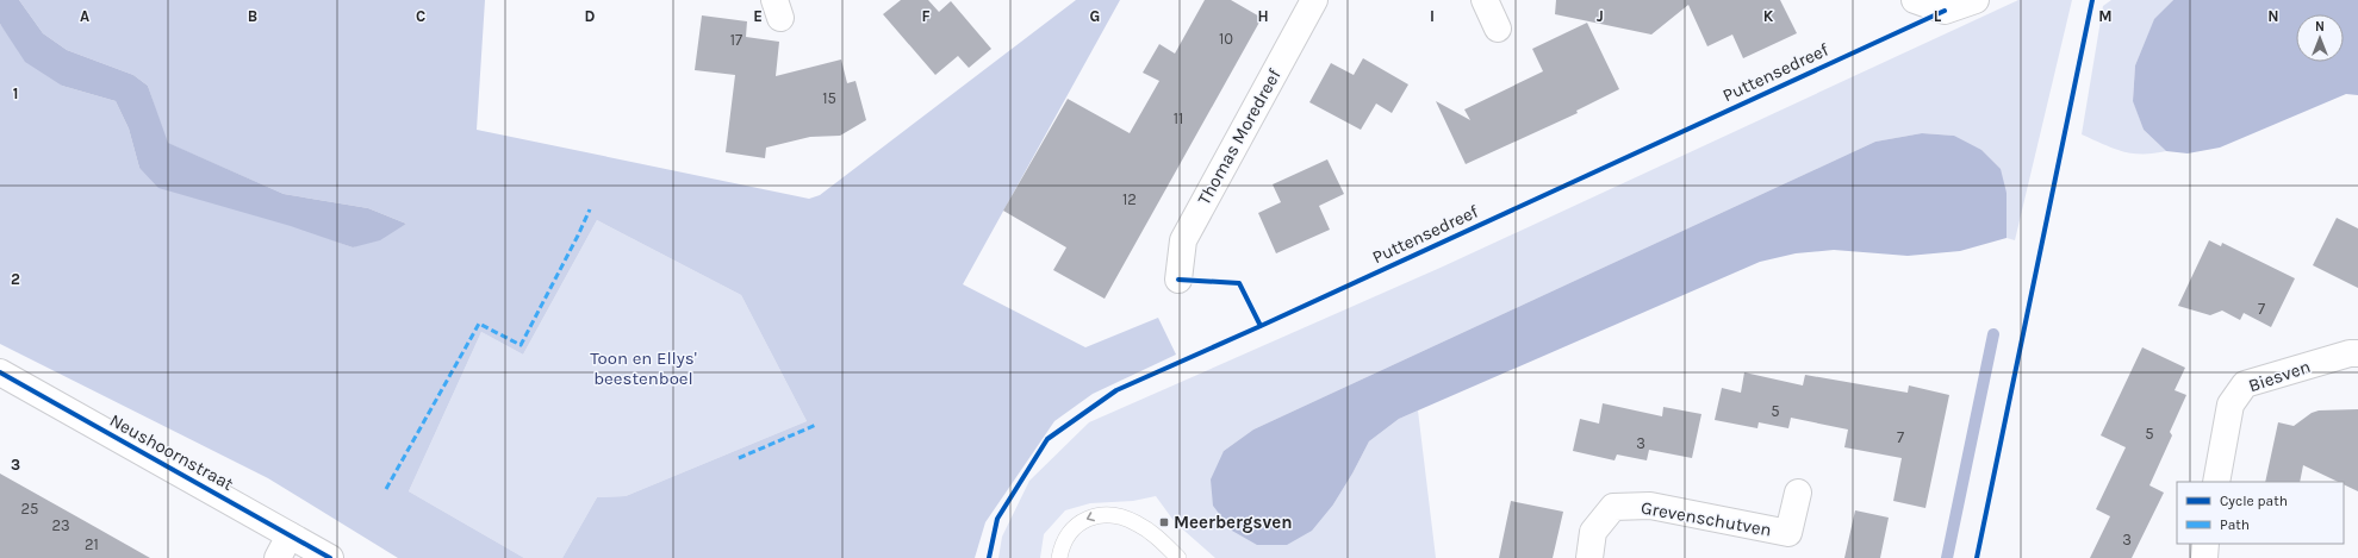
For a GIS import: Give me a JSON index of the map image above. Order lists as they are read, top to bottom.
{
  "streets": {
    "street": [
      "Thomas Moredreef",
      "Biesven",
      "Neushoornstraat",
      "Grevenschutven"
    ],
    "cycle path": ["Puttensedreef"]
  },
  "parks": ["Toon en Ellys' beestenboel"],
  "places": {
    "transit": ["Meerbergsven"]
  },
  "house_numbers": [
    "10",
    "17",
    "15",
    "11",
    "12",
    "7",
    "5",
    "5",
    "7",
    "3",
    "25",
    "23",
    "3",
    "21"
  ],
  "legend": ["Cycle path", "Path"],
  "north": "top",
  "grid": {
    "columns": [
      "A",
      "B",
      "C",
      "D",
      "E",
      "F",
      "G",
      "H",
      "I",
      "J",
      "K",
      "L",
      "M",
      "N"
    ],
    "rows": ["1", "2", "3"]
  }
}
